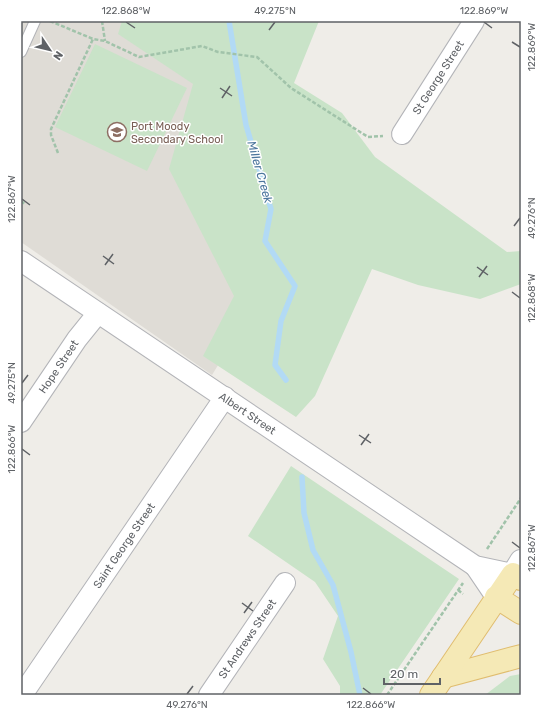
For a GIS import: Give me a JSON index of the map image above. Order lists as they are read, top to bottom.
{
  "streets": {
    "street": [
      "St George Street",
      "Hope Street",
      "Albert Street",
      "Saint George Street",
      "St Andrews Street"
    ]
  },
  "crossings": [
    ["Hope Street", "Albert Street"],
    ["Albert Street", "Saint George Street"]
  ],
  "water": ["Miller Creek"],
  "places": {
    "school or university": ["Port Moody Secondary School"]
  },
  "scale_bar": "20 m",
  "north": "bottom right",
  "coordinates": [
    "122.868°W",
    "49.275°N",
    "122.869°W",
    "122.867°W",
    "49.276°N",
    "122.866°W"
  ]
}
